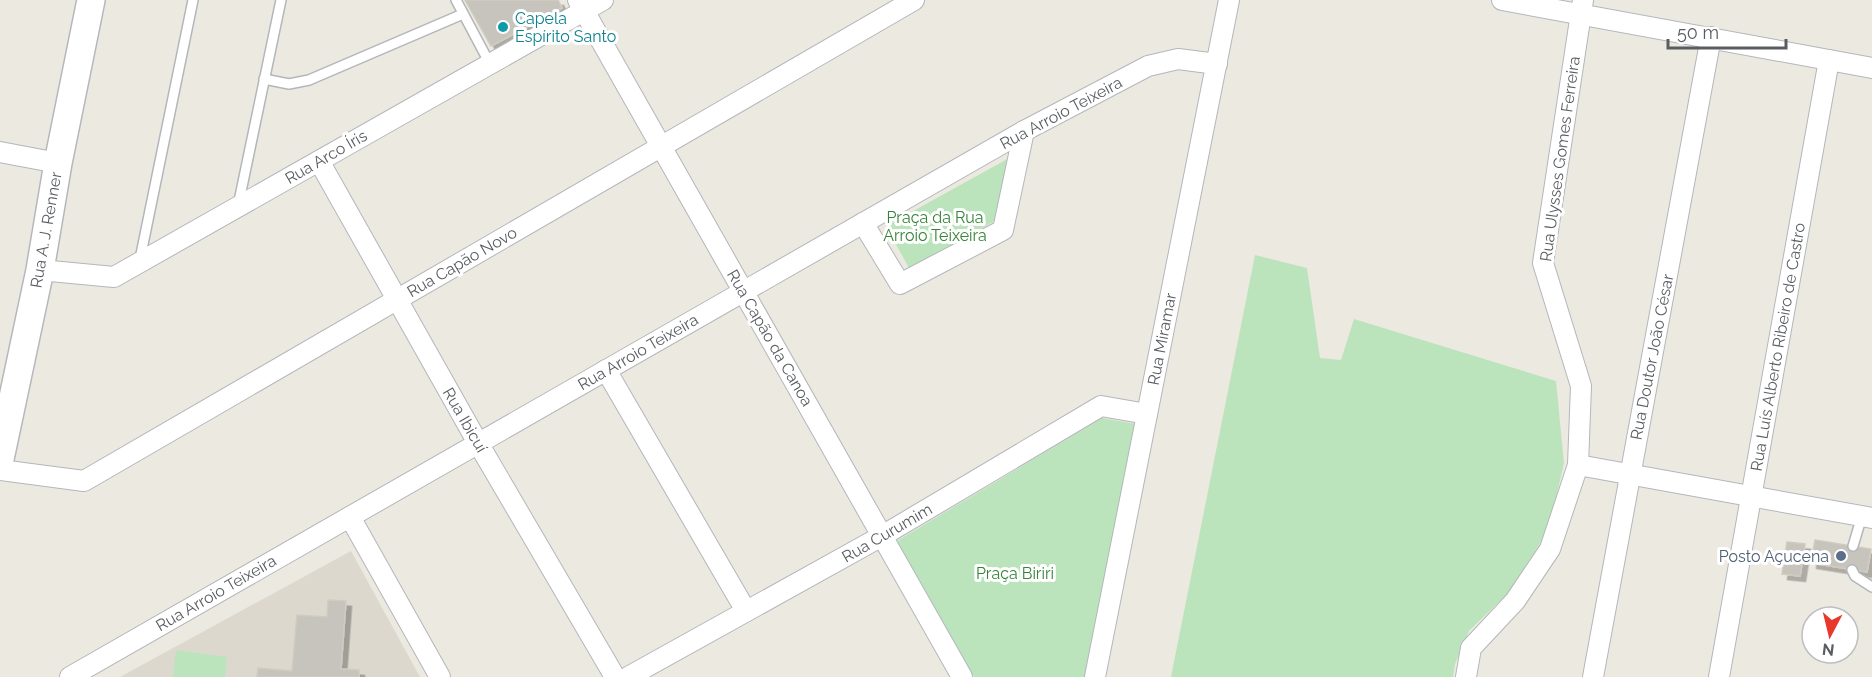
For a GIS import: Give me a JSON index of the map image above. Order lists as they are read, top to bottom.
{
  "streets": {
    "street": [
      "Rua Arroio Teixeira",
      "Rua Arco Íris",
      "Rua Ulysses Gomes Ferreira",
      "Rua A. J. Renner",
      "Rua Capão Novo",
      "Rua Capão da Canoa",
      "Rua Miramar",
      "Rua Luís Alberto Ribeiro de Castro",
      "Rua Doutor João César",
      "Rua Ibicuí",
      "Rua Curumim"
    ]
  },
  "crossings": [
    ["Rua Arroio Teixeira", "Rua Capão da Canoa"],
    ["Rua Arroio Teixeira", "Rua Miramar"],
    ["Rua Arroio Teixeira", "Rua Ibicuí"],
    ["Rua Arco Íris", "Rua A. J. Renner"],
    ["Rua Arco Íris", "Rua Capão da Canoa"],
    ["Rua Arco Íris", "Rua Ibicuí"],
    ["Rua Capão Novo", "Rua Capão da Canoa"],
    ["Rua Capão Novo", "Rua Ibicuí"],
    ["Rua Capão da Canoa", "Rua Curumim"],
    ["Rua Miramar", "Rua Curumim"]
  ],
  "parks": ["Praça da Rua Arroio Teixeira", "Praça Biriri"],
  "places": ["Capela Espírito Santo", "Posto Açucena"],
  "scale_bar": "50 m",
  "north": "bottom"
}
